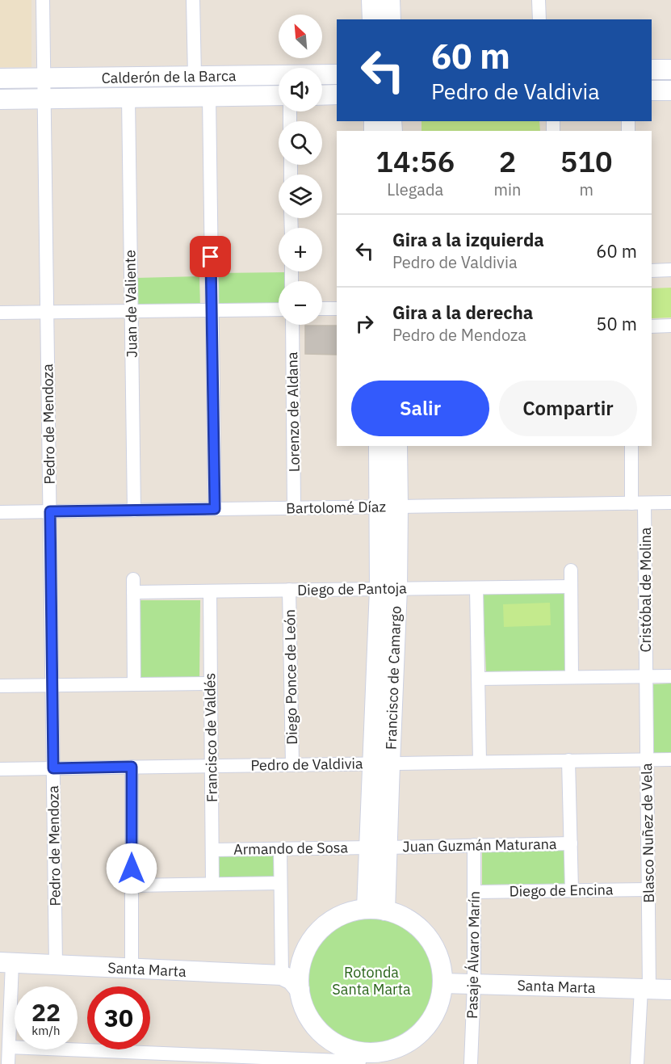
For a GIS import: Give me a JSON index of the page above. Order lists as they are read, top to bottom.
{
  "streets": {
    "street": [
      "Calderón de la Barca",
      "Juan de Valiente",
      "Lorenzo de Aldana",
      "Pedro de Mendoza",
      "Bartolomé Díaz",
      "Diego de Pantoja",
      "Cristóbal de Molina",
      "Diego Ponce de León",
      "Francisco de Camargo",
      "Francisco de Valdés",
      "Pedro de Valdivia",
      "Blasco Nuñez de Vela",
      "Juan Guzmán Maturana",
      "Armando de Sosa",
      "Diego de Encina",
      "Pasaje Álvaro Marín",
      "Santa Marta"
    ]
  },
  "crossings": [
    ["Calderón de la Barca", "Juan de Valiente"],
    ["Calderón de la Barca", "Pedro de Mendoza"],
    ["Juan de Valiente", "Bartolomé Díaz"],
    ["Lorenzo de Aldana", "Bartolomé Díaz"],
    ["Pedro de Mendoza", "Bartolomé Díaz"],
    ["Pedro de Mendoza", "Pedro de Valdivia"],
    ["Pedro de Mendoza", "Santa Marta"],
    ["Bartolomé Díaz", "Cristóbal de Molina"],
    ["Bartolomé Díaz", "Francisco de Camargo"],
    ["Diego de Pantoja", "Diego Ponce de León"],
    ["Diego de Pantoja", "Francisco de Camargo"],
    ["Diego de Pantoja", "Francisco de Valdés"],
    ["Cristóbal de Molina", "Blasco Nuñez de Vela"],
    ["Diego Ponce de León", "Pedro de Valdivia"],
    ["Francisco de Camargo", "Pedro de Valdivia"],
    ["Francisco de Camargo", "Juan Guzmán Maturana"],
    ["Francisco de Camargo", "Armando de Sosa"],
    ["Francisco de Camargo", "Santa Marta"],
    ["Francisco de Valdés", "Pedro de Valdivia"],
    ["Francisco de Valdés", "Armando de Sosa"],
    ["Pedro de Valdivia", "Blasco Nuñez de Vela"],
    ["Blasco Nuñez de Vela", "Diego de Encina"],
    ["Blasco Nuñez de Vela", "Santa Marta"],
    ["Juan Guzmán Maturana", "Armando de Sosa"],
    ["Juan Guzmán Maturana", "Pasaje Álvaro Marín"],
    ["Diego de Encina", "Pasaje Álvaro Marín"],
    ["Pasaje Álvaro Marín", "Santa Marta"]
  ],
  "parks": ["Rotonda Santa Marta"],
  "north": "top left",
  "page": {
    "map_buttons": ["+", "−"],
    "turn": ["60 m", "Pedro de Valdivia"],
    "eta": [
      "14:56",
      "Llegada",
      "2",
      "min",
      "510",
      "m"
    ],
    "list": [
      {
        "name": "Gira a la izquierda",
        "note": "Pedro de Valdivia",
        "value": "60 m"
      },
      {
        "name": "Gira a la derecha",
        "note": "Pedro de Mendoza",
        "value": "50 m"
      }
    ],
    "buttons": ["Salir", "Compartir"],
    "speed": "22 km/h",
    "limit": "30"
  }
}
